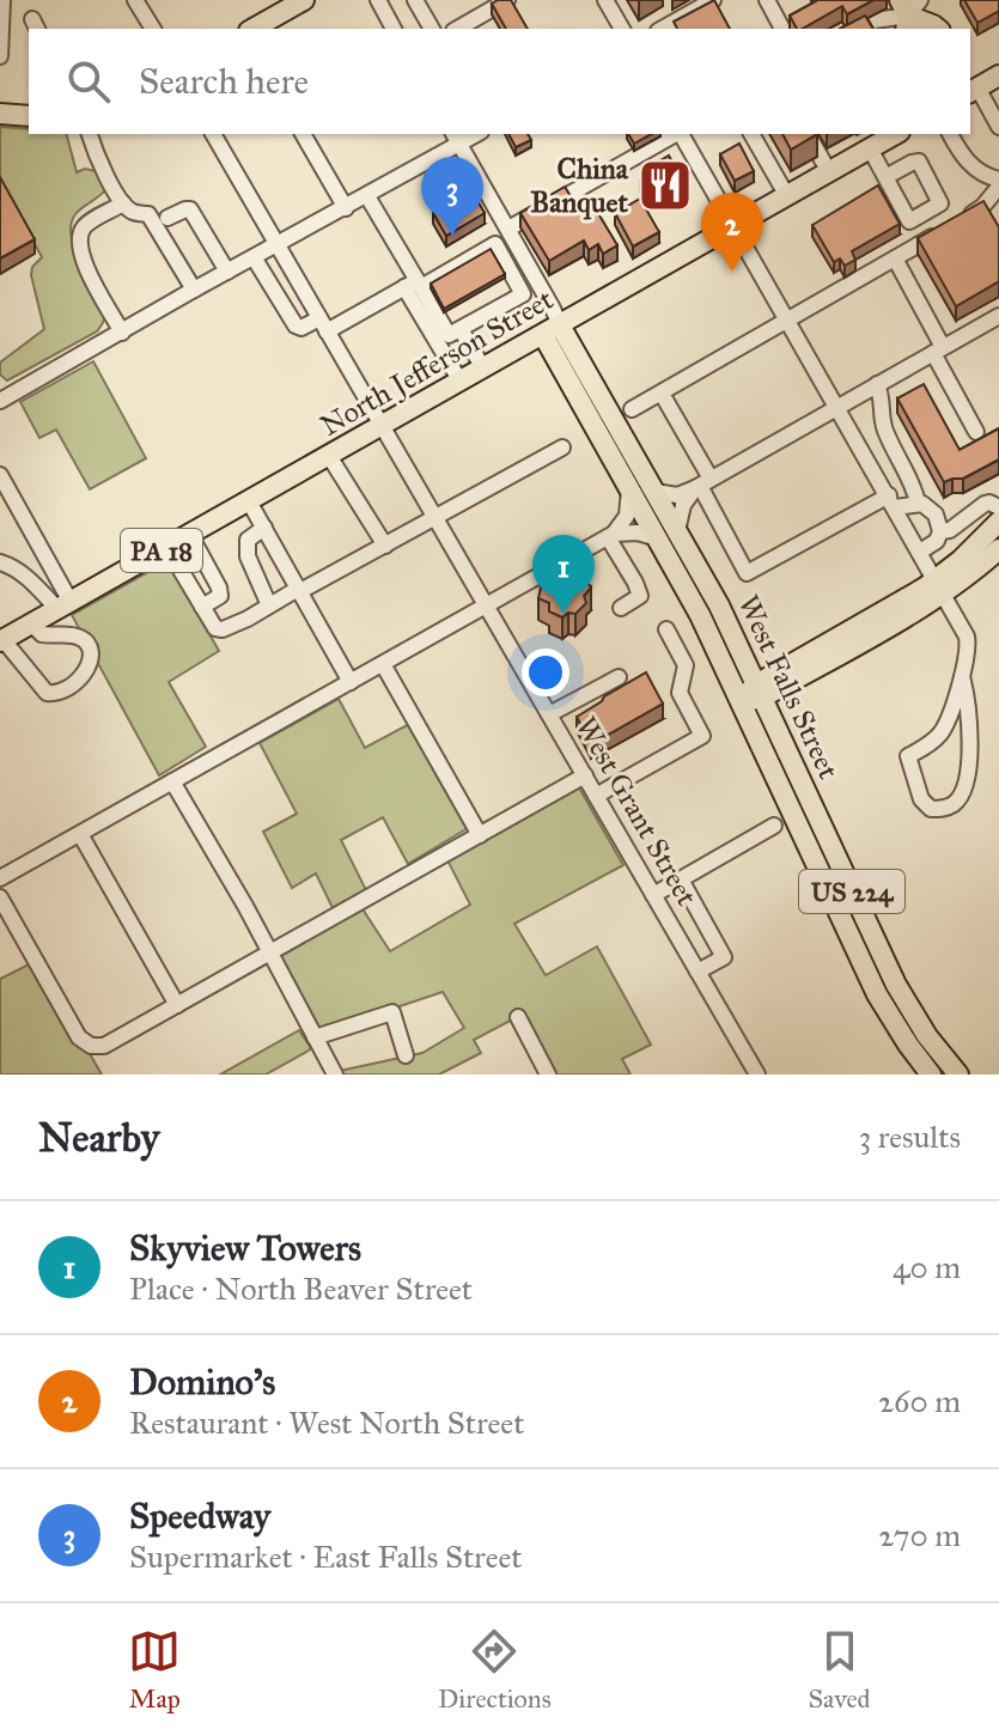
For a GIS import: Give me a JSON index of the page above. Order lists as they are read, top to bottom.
{
  "streets": {
    "main road": [
      "North Jefferson Street",
      "PA 18",
      "West Falls Street",
      "US 224"
    ],
    "street": ["West Grant Street"]
  },
  "crossings": [
    ["North Jefferson Street", "West Falls Street"],
    ["North Jefferson Street", "West Grant Street"]
  ],
  "places": {
    "restaurant": ["China Banquet"]
  },
  "page": {
    "search": "Search here",
    "pins": ["3", "2", "1"],
    "heading": ["Nearby", "3 results"],
    "list": [
      {
        "mark": "1",
        "name": "Skyview Towers",
        "note": "Place · North Beaver Street",
        "value": "40 m"
      },
      {
        "mark": "2",
        "name": "Domino's",
        "note": "Restaurant · West North Street",
        "value": "260 m"
      },
      {
        "mark": "3",
        "name": "Speedway",
        "note": "Supermarket · East Falls Street",
        "value": "270 m"
      }
    ],
    "nav": ["Map", "Directions", "Saved"]
  }
}
